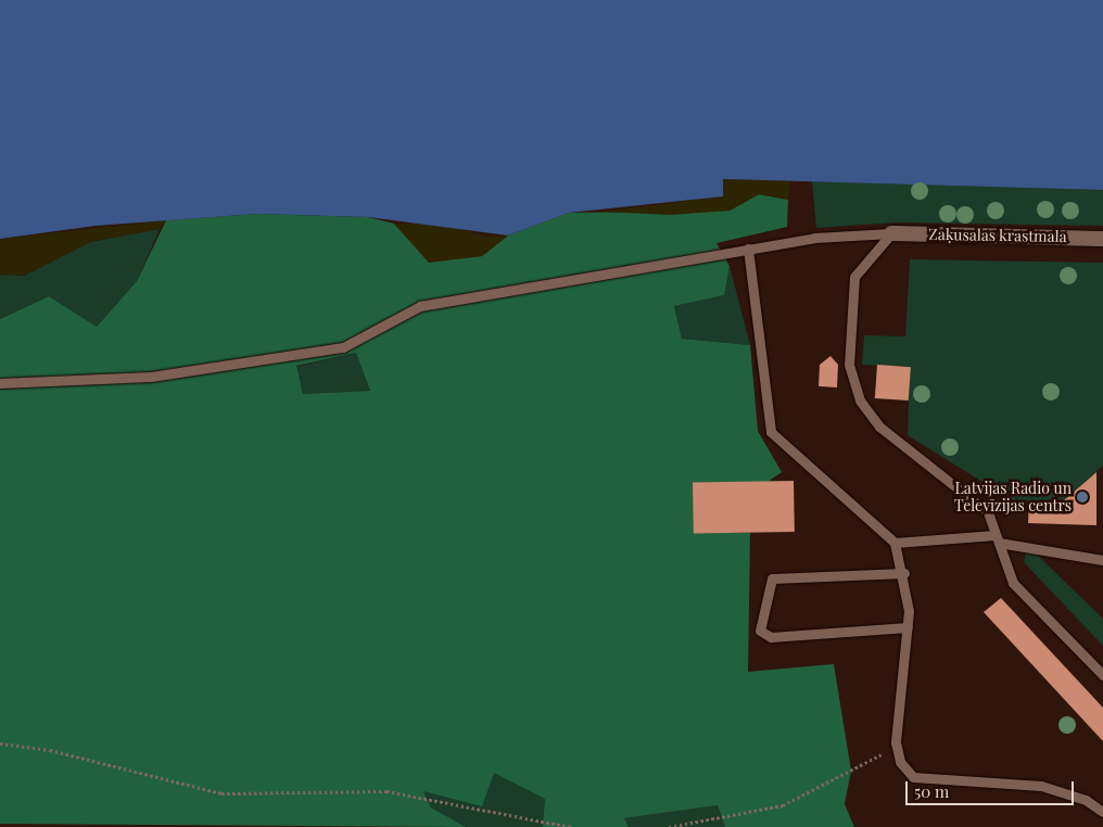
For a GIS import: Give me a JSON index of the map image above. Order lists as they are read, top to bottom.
{
  "streets": {
    "street": ["Zaķusalas krastmala"]
  },
  "places": ["Latvijas Radio un Televīzijas centrs"],
  "scale_bar": "50 m"
}
